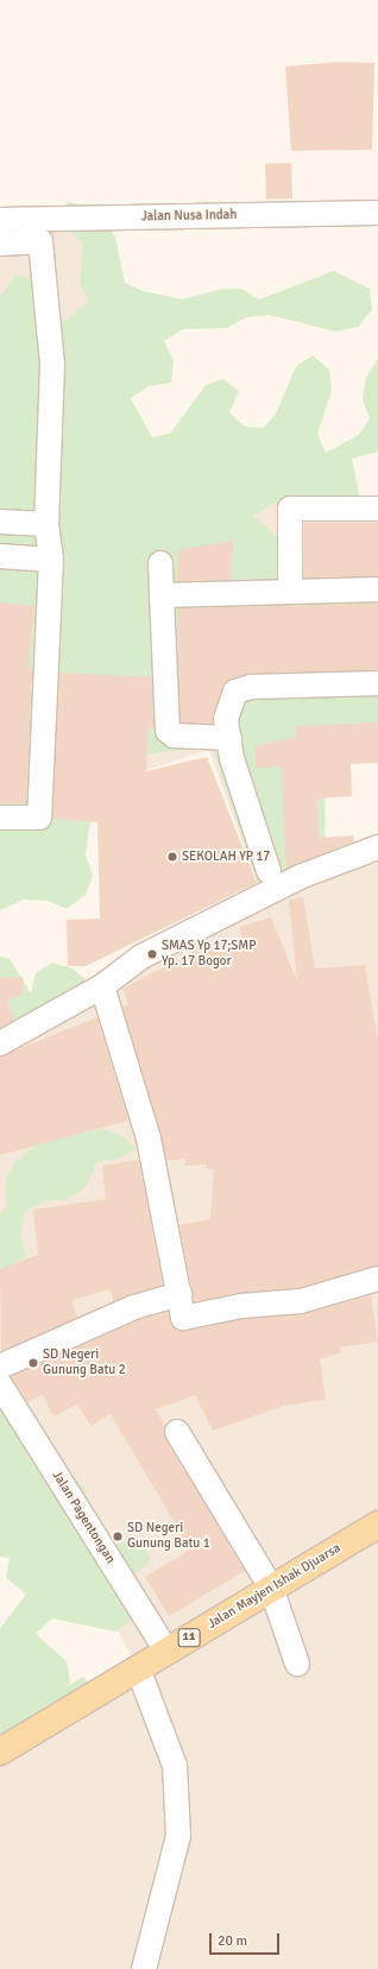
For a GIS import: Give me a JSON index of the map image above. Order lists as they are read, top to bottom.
{
  "streets": {
    "main road": ["Jalan Mayjen Ishak Djuarsa", "11"],
    "street": ["Jalan Nusa Indah", "Jalan Pagentongan"]
  },
  "crossings": [
    ["Jalan Pagentongan", "Jalan Mayjen Ishak Djuarsa"]
  ],
  "places": [
    "SEKOLAH YP 17",
    "SMAS Yp 17;SMP Yp. 17 Bogor",
    "SD Negeri Gunung Batu 2",
    "SD Negeri Gunung Batu 1"
  ],
  "scale_bar": "20 m"
}
